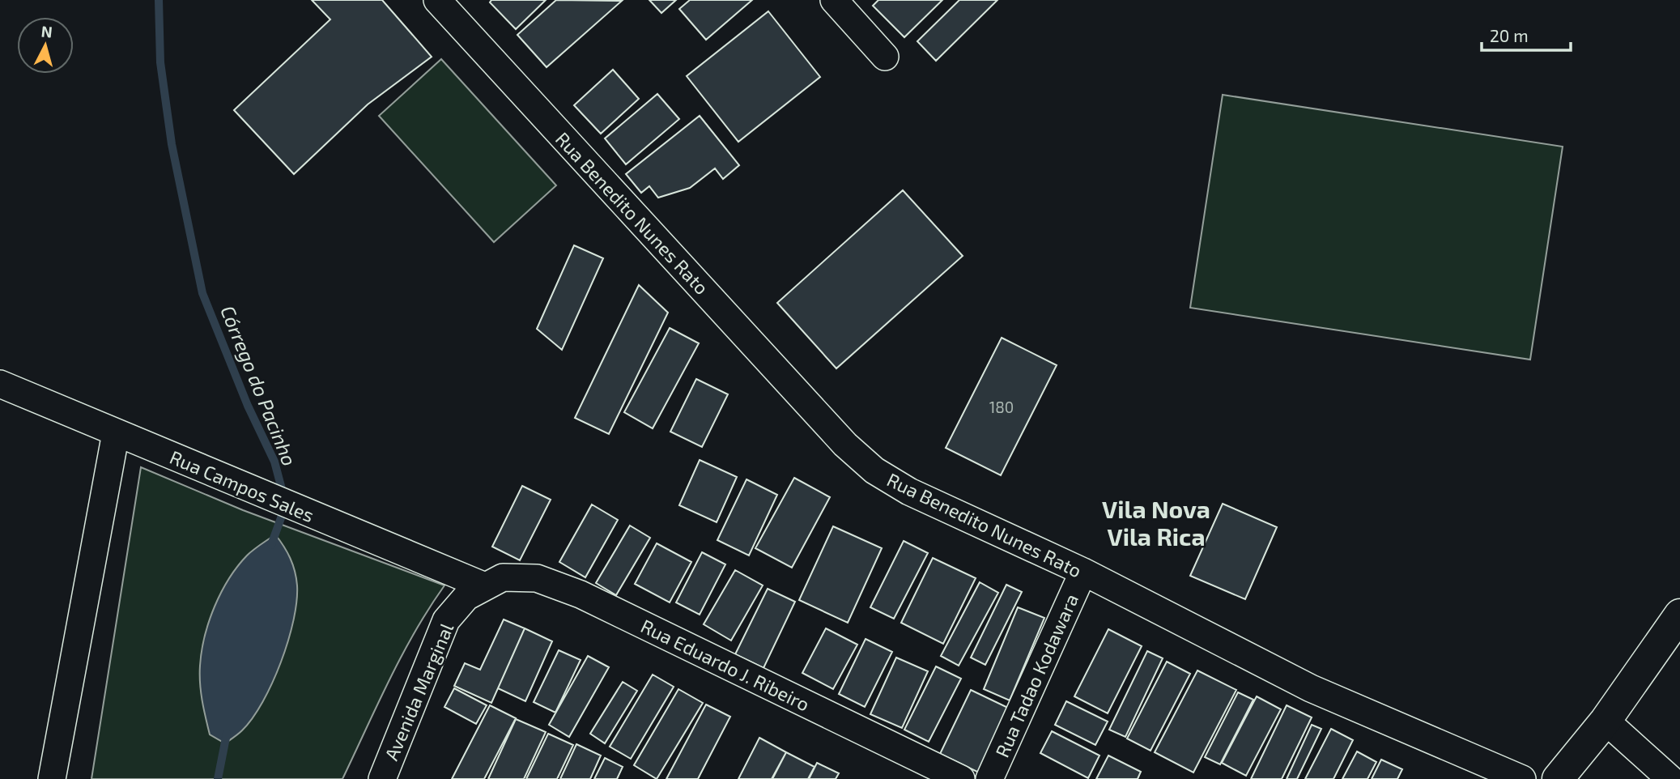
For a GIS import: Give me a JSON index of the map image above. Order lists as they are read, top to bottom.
{
  "streets": {
    "street": [
      "Rua Benedito Nunes Rato",
      "Rua Campos Sales",
      "Rua Eduardo J. Ribeiro",
      "Rua Tadao Kodawara",
      "Avenida Marginal"
    ]
  },
  "crossings": [
    ["Rua Benedito Nunes Rato", "Rua Tadao Kodawara"],
    ["Rua Campos Sales", "Rua Eduardo J. Ribeiro"],
    ["Rua Campos Sales", "Avenida Marginal"],
    ["Rua Eduardo J. Ribeiro", "Avenida Marginal"]
  ],
  "districts": ["Vila Nova Vila Rica"],
  "water": ["Córrego do Pacinho"],
  "house_numbers": ["180"],
  "scale_bar": "20 m",
  "north": "top"
}
